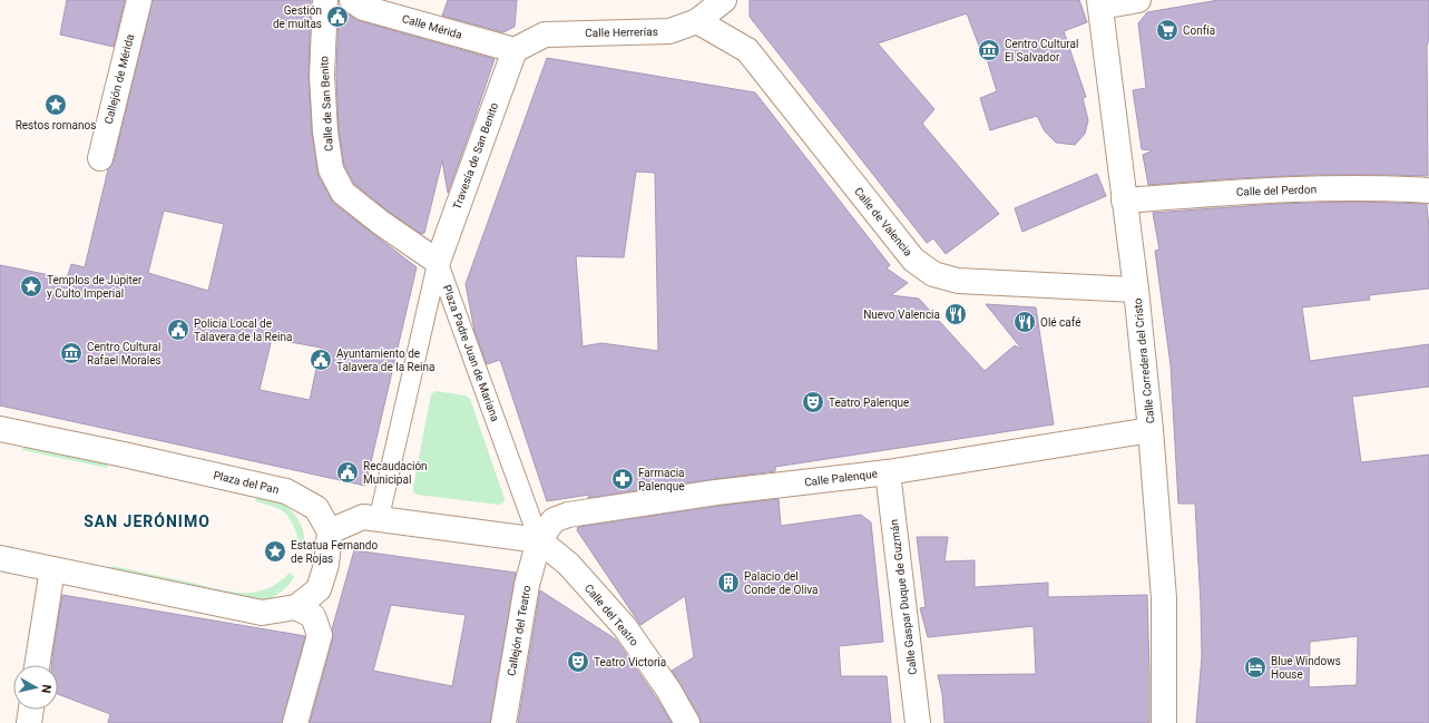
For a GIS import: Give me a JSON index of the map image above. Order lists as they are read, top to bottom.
{
  "streets": {
    "street": [
      "Calle Mérida",
      "Calle Herrerías",
      "Callejón de Mérida",
      "Calle de San Benito",
      "Travesía de San Benito",
      "Calle del Perdon",
      "Calle de Valencia",
      "Plaza Padre Juan de Mariana",
      "Calle Corredera del Cristo",
      "Calle Palenque",
      "Plaza del Pan",
      "Calle Gaspar Duque de Guzmán",
      "Calle del Teatro",
      "Callejón del Teatro"
    ]
  },
  "crossings": [
    ["Calle Mérida", "Calle Herrerías"],
    ["Calle Mérida", "Travesía de San Benito"],
    ["Calle Herrerías", "Travesía de San Benito"],
    ["Calle Herrerías", "Calle de Valencia"],
    ["Calle de San Benito", "Travesía de San Benito"],
    ["Calle de San Benito", "Plaza Padre Juan de Mariana"],
    ["Travesía de San Benito", "Plaza Padre Juan de Mariana"],
    ["Calle del Perdon", "Calle Corredera del Cristo"],
    ["Calle de Valencia", "Calle Corredera del Cristo"],
    ["Plaza Padre Juan de Mariana", "Calle Palenque"],
    ["Plaza Padre Juan de Mariana", "Calle del Teatro"],
    ["Plaza Padre Juan de Mariana", "Callejón del Teatro"],
    ["Calle Corredera del Cristo", "Calle Palenque"],
    ["Calle Palenque", "Calle Gaspar Duque de Guzmán"],
    ["Calle Palenque", "Calle del Teatro"],
    ["Calle Palenque", "Callejón del Teatro"],
    ["Calle del Teatro", "Callejón del Teatro"]
  ],
  "districts": ["SAN JERÓNIMO"],
  "places": {
    "public building": [
      "Gestión de multas",
      "Policía Local de Talavera de la Reina",
      "Ayuntamiento de Talavera de la Reina",
      "Recaudación Municipal"
    ],
    "supermarket": ["Confía"],
    "museum": ["Centro Cultural El Salvador", "Centro Cultural Rafael Morales"],
    "place": ["Restos romanos", "Templos de Júpiter y Culto Imperial", "Estatua Fernando de Rojas"],
    "restaurant": ["Nuevo Valencia", "Olé café"],
    "theatre": ["Teatro Palenque", "Teatro Victoria"],
    "pharmacy": ["Farmacia Palenque"],
    "building": ["Palacio del Conde de Oliva"],
    "hotel": ["Blue Windows House"]
  },
  "north": "right"
}
